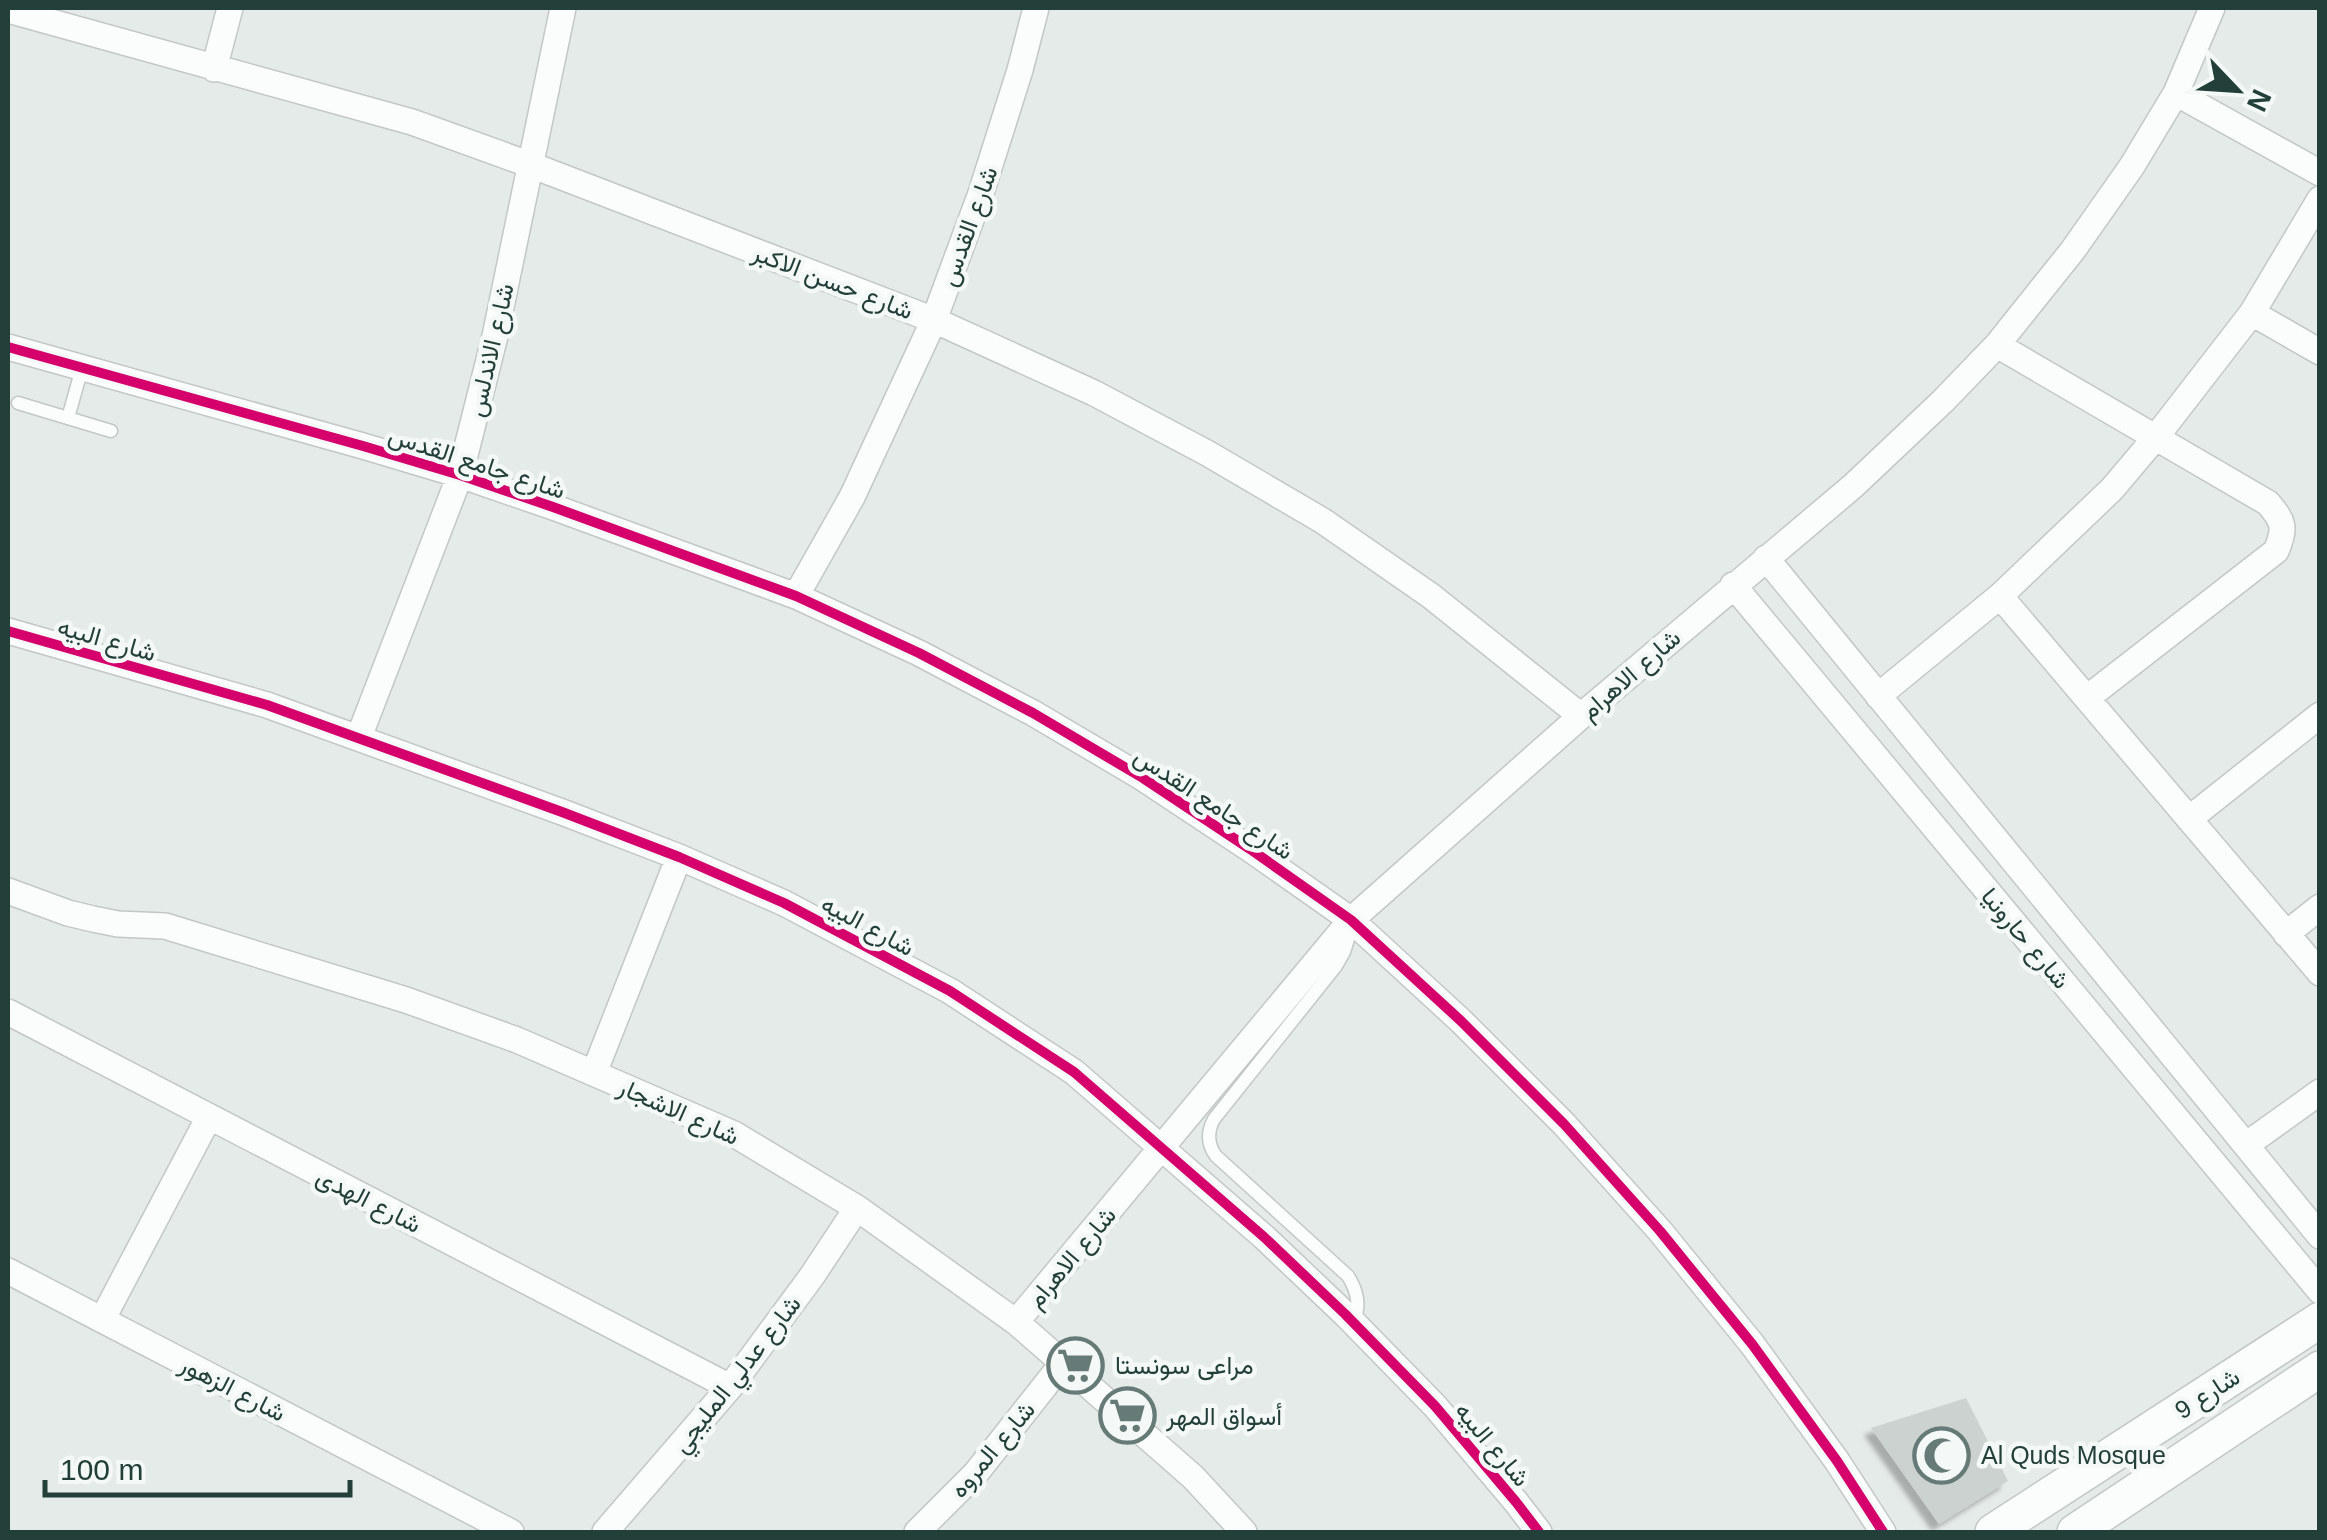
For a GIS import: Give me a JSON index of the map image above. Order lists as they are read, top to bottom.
{
  "streets": {
    "main road": ["شارع 9"],
    "street": [
      "شارع القدس",
      "شارع حسن الاكبر",
      "شارع الاندلس",
      "شارع جامع القدس",
      "شارع البيه",
      "شارع الاهرام",
      "شارع حارونيا",
      "شارع الاشجار",
      "شارع الهدى",
      "شارع عدلي المليجي",
      "شارع الزهور",
      "شارع المروه"
    ]
  },
  "crossings": [
    ["شارع القدس", "شارع حسن الاكبر"],
    ["شارع القدس", "شارع جامع القدس"],
    ["شارع حسن الاكبر", "شارع الاندلس"],
    ["شارع حسن الاكبر", "شارع الاهرام"],
    ["شارع الاندلس", "شارع جامع القدس"],
    ["شارع الاندلس", "شارع البيه"],
    ["شارع جامع القدس", "شارع الاهرام"],
    ["شارع البيه", "شارع الاهرام"],
    ["شارع الاهرام", "شارع حارونيا"],
    ["شارع الاهرام", "شارع الاشجار"],
    ["شارع الاشجار", "شارع عدلي المليجي"],
    ["شارع الاشجار", "شارع المروه"],
    ["شارع الهدى", "شارع عدلي المليجي"]
  ],
  "places": {
    "supermarket": ["مراعى سونستا", "أسواق المهر"],
    "mosque": ["Al Quds Mosque"]
  },
  "scale_bar": "100 m",
  "north": "bottom right"
}
